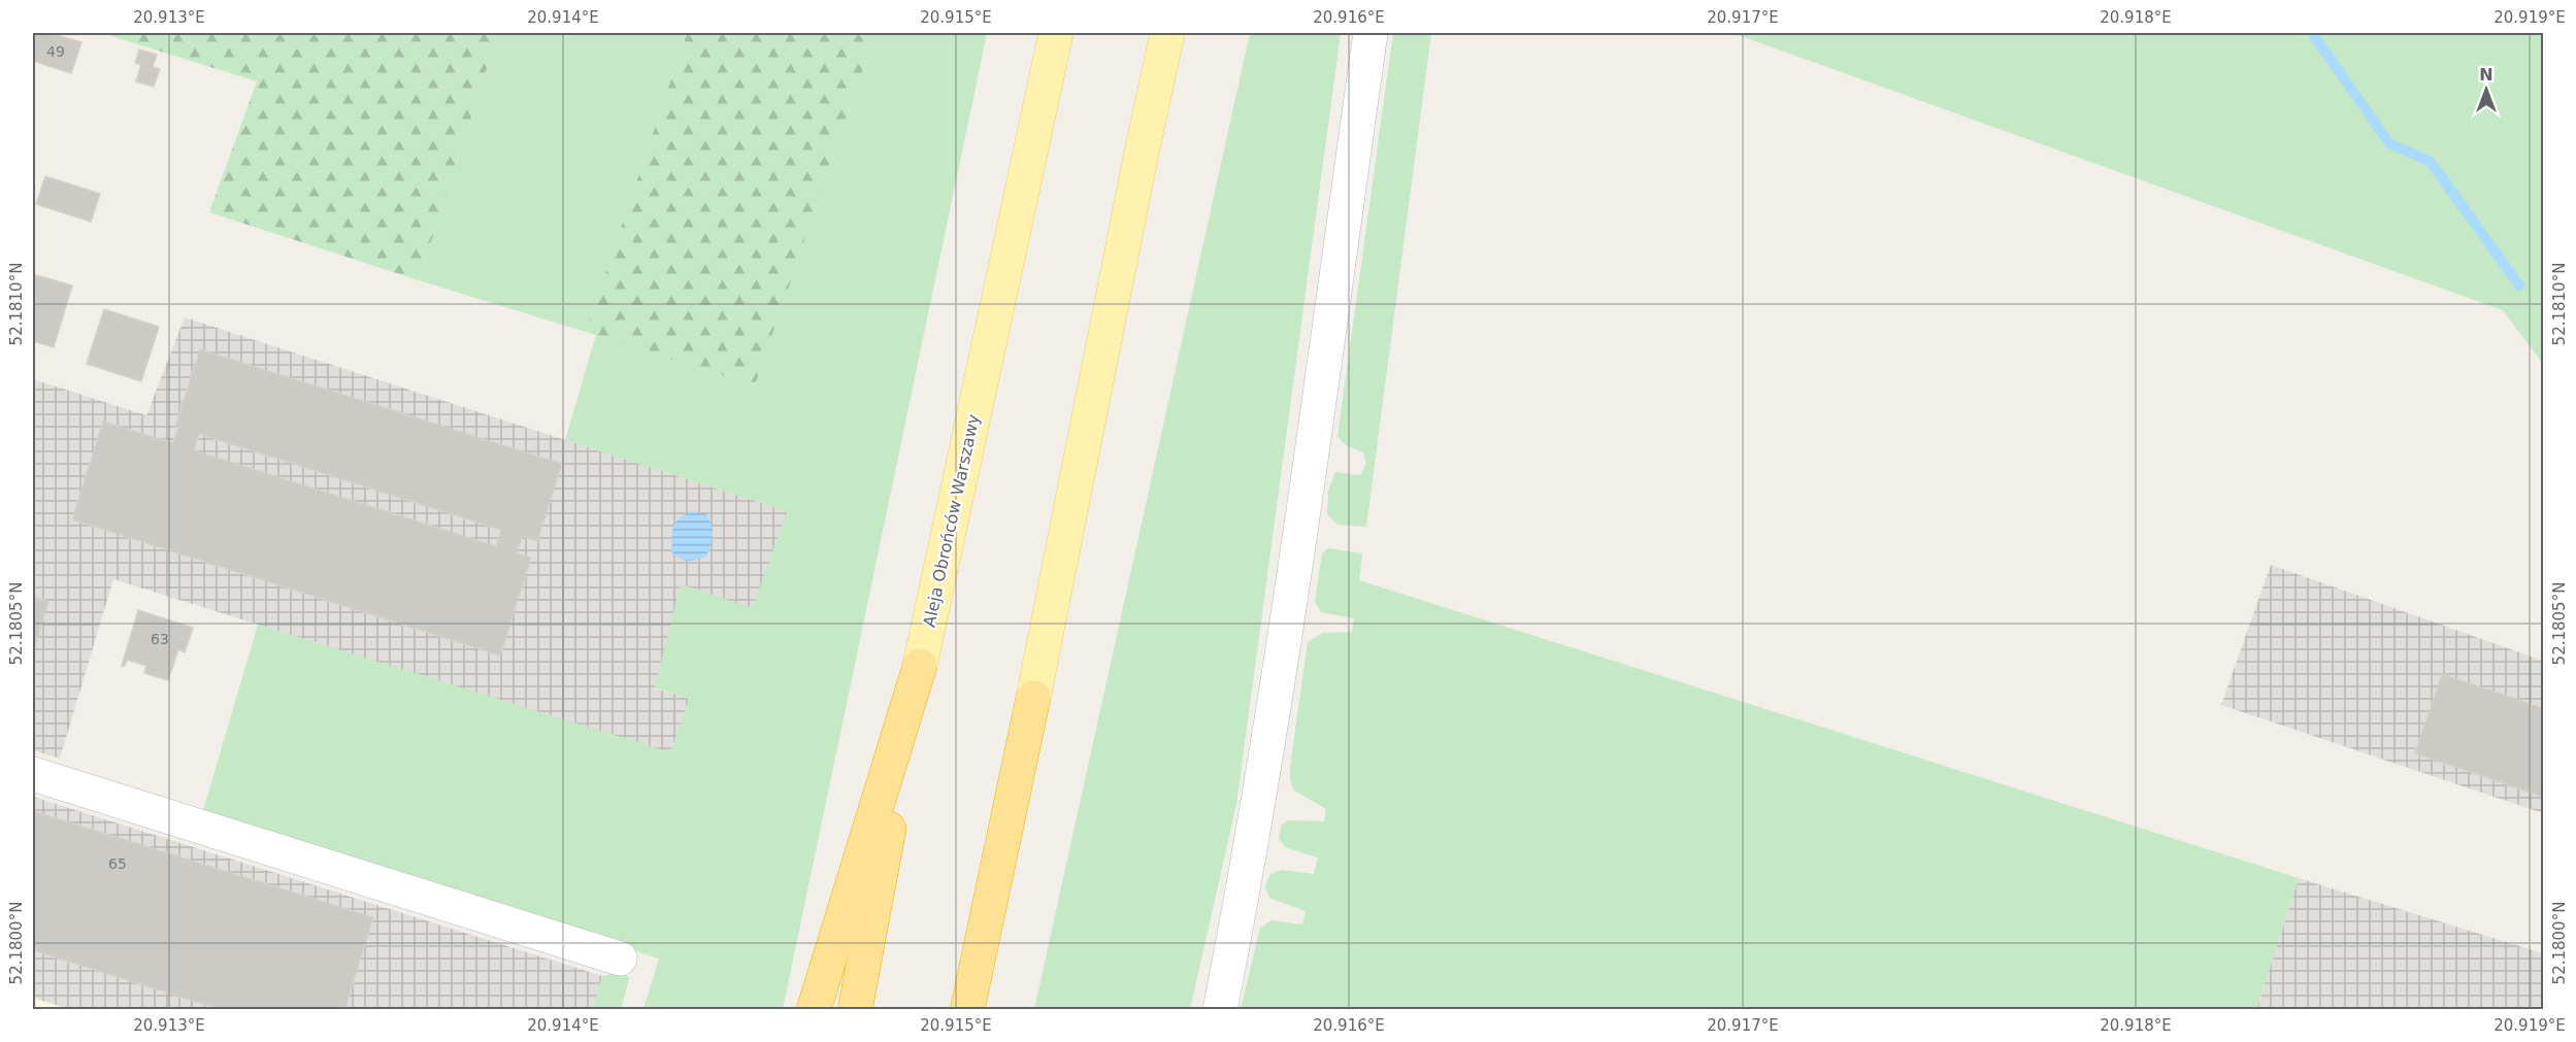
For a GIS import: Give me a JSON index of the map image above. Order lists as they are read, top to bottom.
{
  "streets": {
    "highway": ["Aleja Obrońców Warszawy"]
  },
  "house_numbers": ["49", "63", "65"],
  "north": "top",
  "coordinates": [
    "20.913°E",
    "20.914°E",
    "20.915°E",
    "20.916°E",
    "20.917°E",
    "20.918°E",
    "20.919°E",
    "52.1810°N",
    "52.1805°N",
    "52.1800°N"
  ]
}
